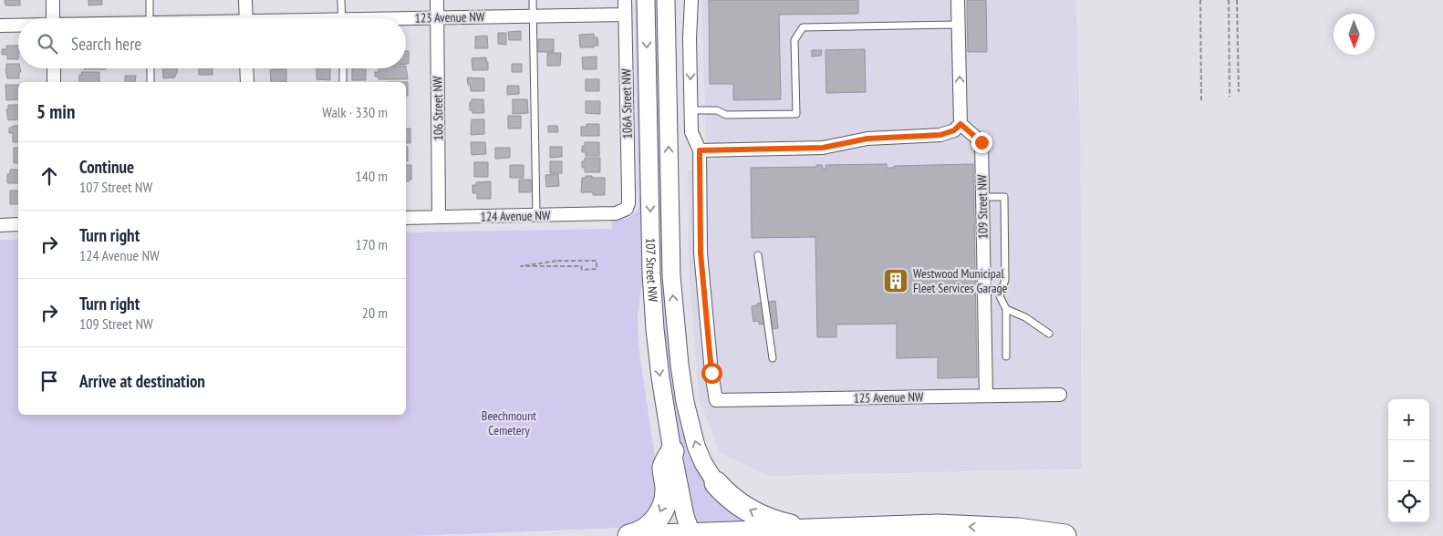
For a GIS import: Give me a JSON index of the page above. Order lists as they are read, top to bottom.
{
  "streets": {
    "main road": ["107 Street NW"],
    "street": [
      "123 Avenue NW",
      "106A Street NW",
      "106 Street NW",
      "109 Street NW",
      "124 Avenue NW",
      "125 Avenue NW"
    ]
  },
  "crossings": [
    ["123 Avenue NW", "106A Street NW"],
    ["123 Avenue NW", "106 Street NW"],
    ["106A Street NW", "124 Avenue NW"],
    ["106 Street NW", "124 Avenue NW"],
    ["109 Street NW", "125 Avenue NW"]
  ],
  "parks": ["Beechmount Cemetery"],
  "places": {
    "building": ["Westwood Municipal Fleet Services Garage"]
  },
  "north": "bottom",
  "page": {
    "search": "Search here",
    "heading": ["5 min", "Walk · 330 m"],
    "list": [
      ["Continue", "107 Street NW", "140 m"],
      ["Turn right", "124 Avenue NW", "170 m"],
      ["Turn right", "109 Street NW", "20 m"],
      "Arrive at destination"
    ],
    "map_buttons": ["+", "−"]
  }
}
